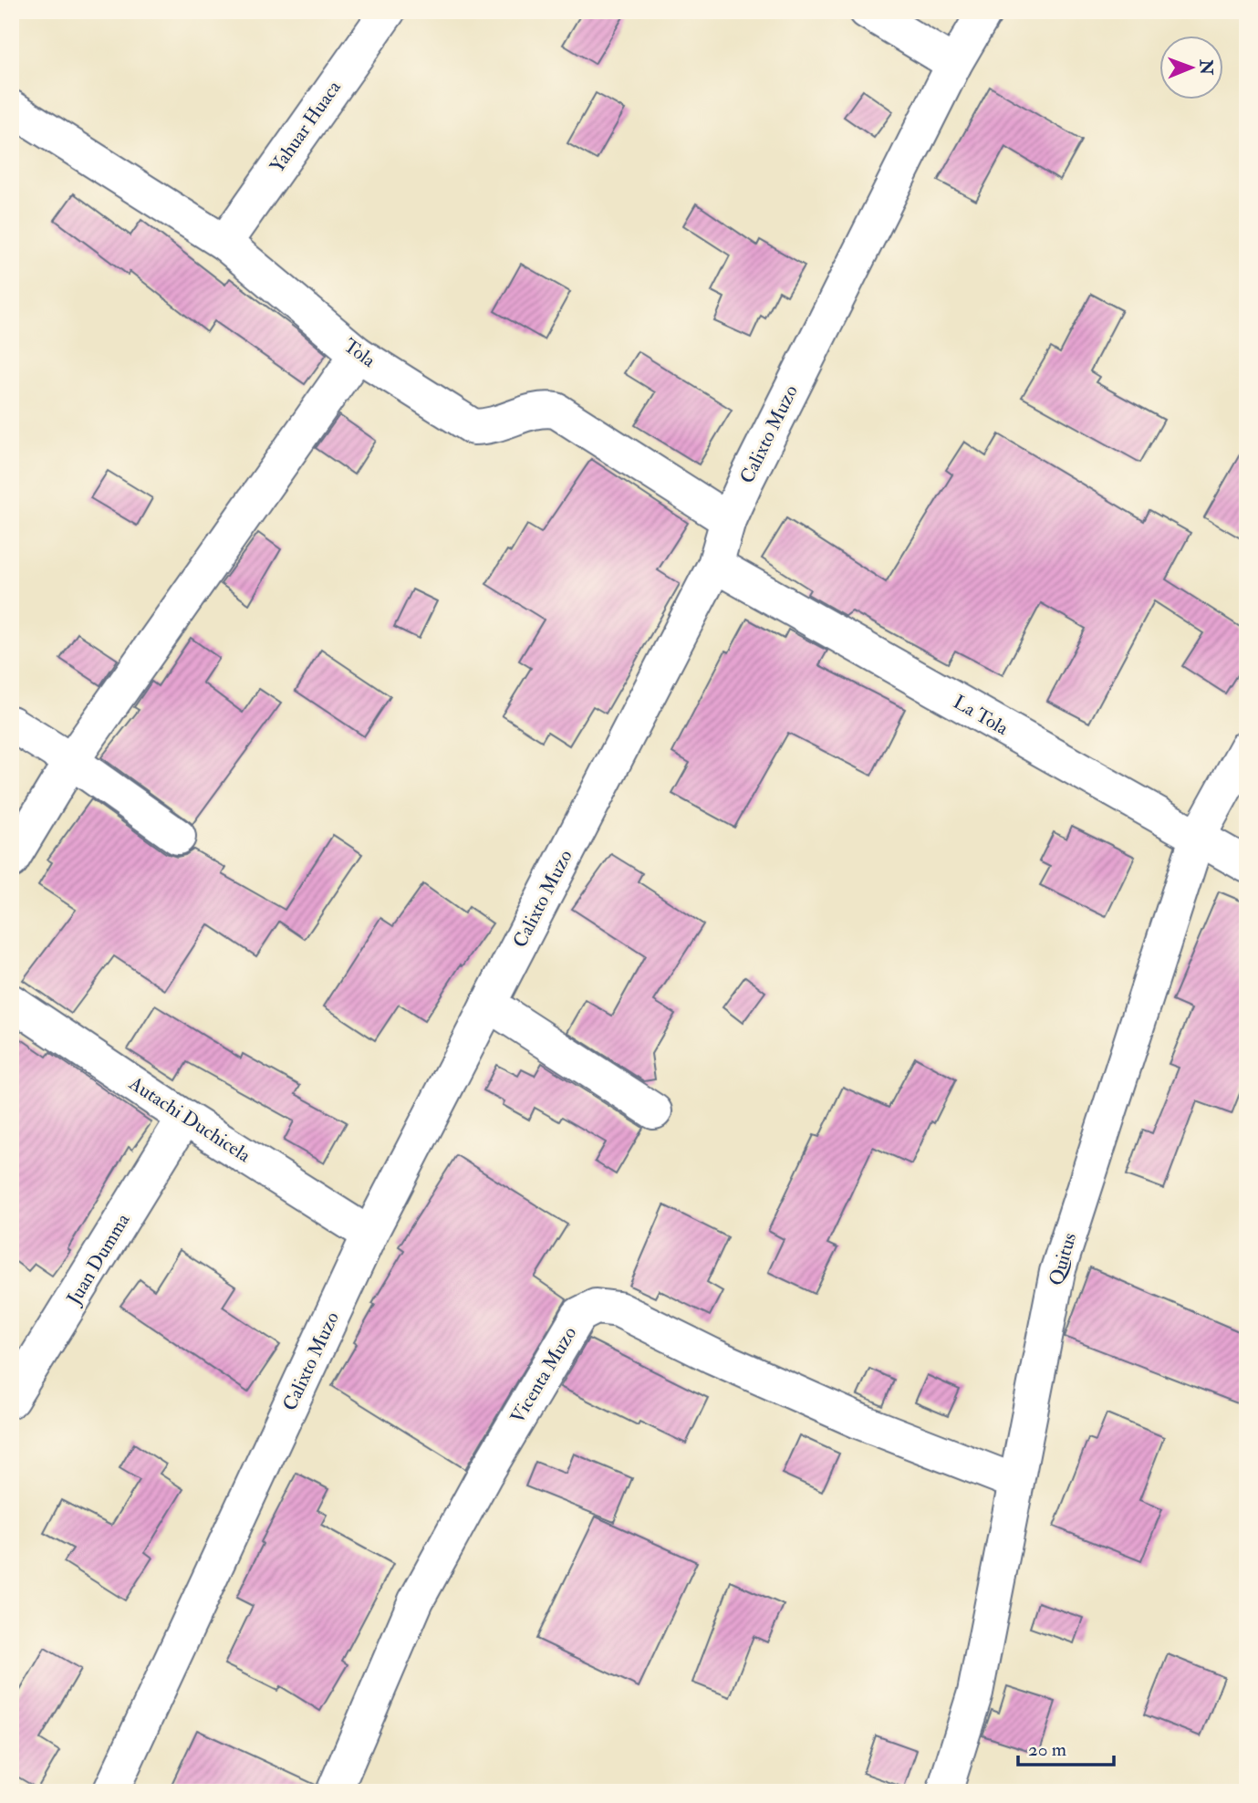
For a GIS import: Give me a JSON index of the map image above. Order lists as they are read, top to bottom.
{
  "streets": {
    "street": [
      "Yahuar Huaca",
      "Tola",
      "Calixto Muzo",
      "La Tola",
      "Autachi Duchicela",
      "Juan Dumma",
      "Quitus",
      "Vicenta Muzo"
    ]
  },
  "crossings": [
    ["Yahuar Huaca", "Tola"],
    ["Tola", "Calixto Muzo"],
    ["Calixto Muzo", "La Tola"],
    ["Calixto Muzo", "Autachi Duchicela"],
    ["La Tola", "Quitus"],
    ["Autachi Duchicela", "Juan Dumma"],
    ["Quitus", "Vicenta Muzo"]
  ],
  "scale_bar": "20 m",
  "north": "right"
}
